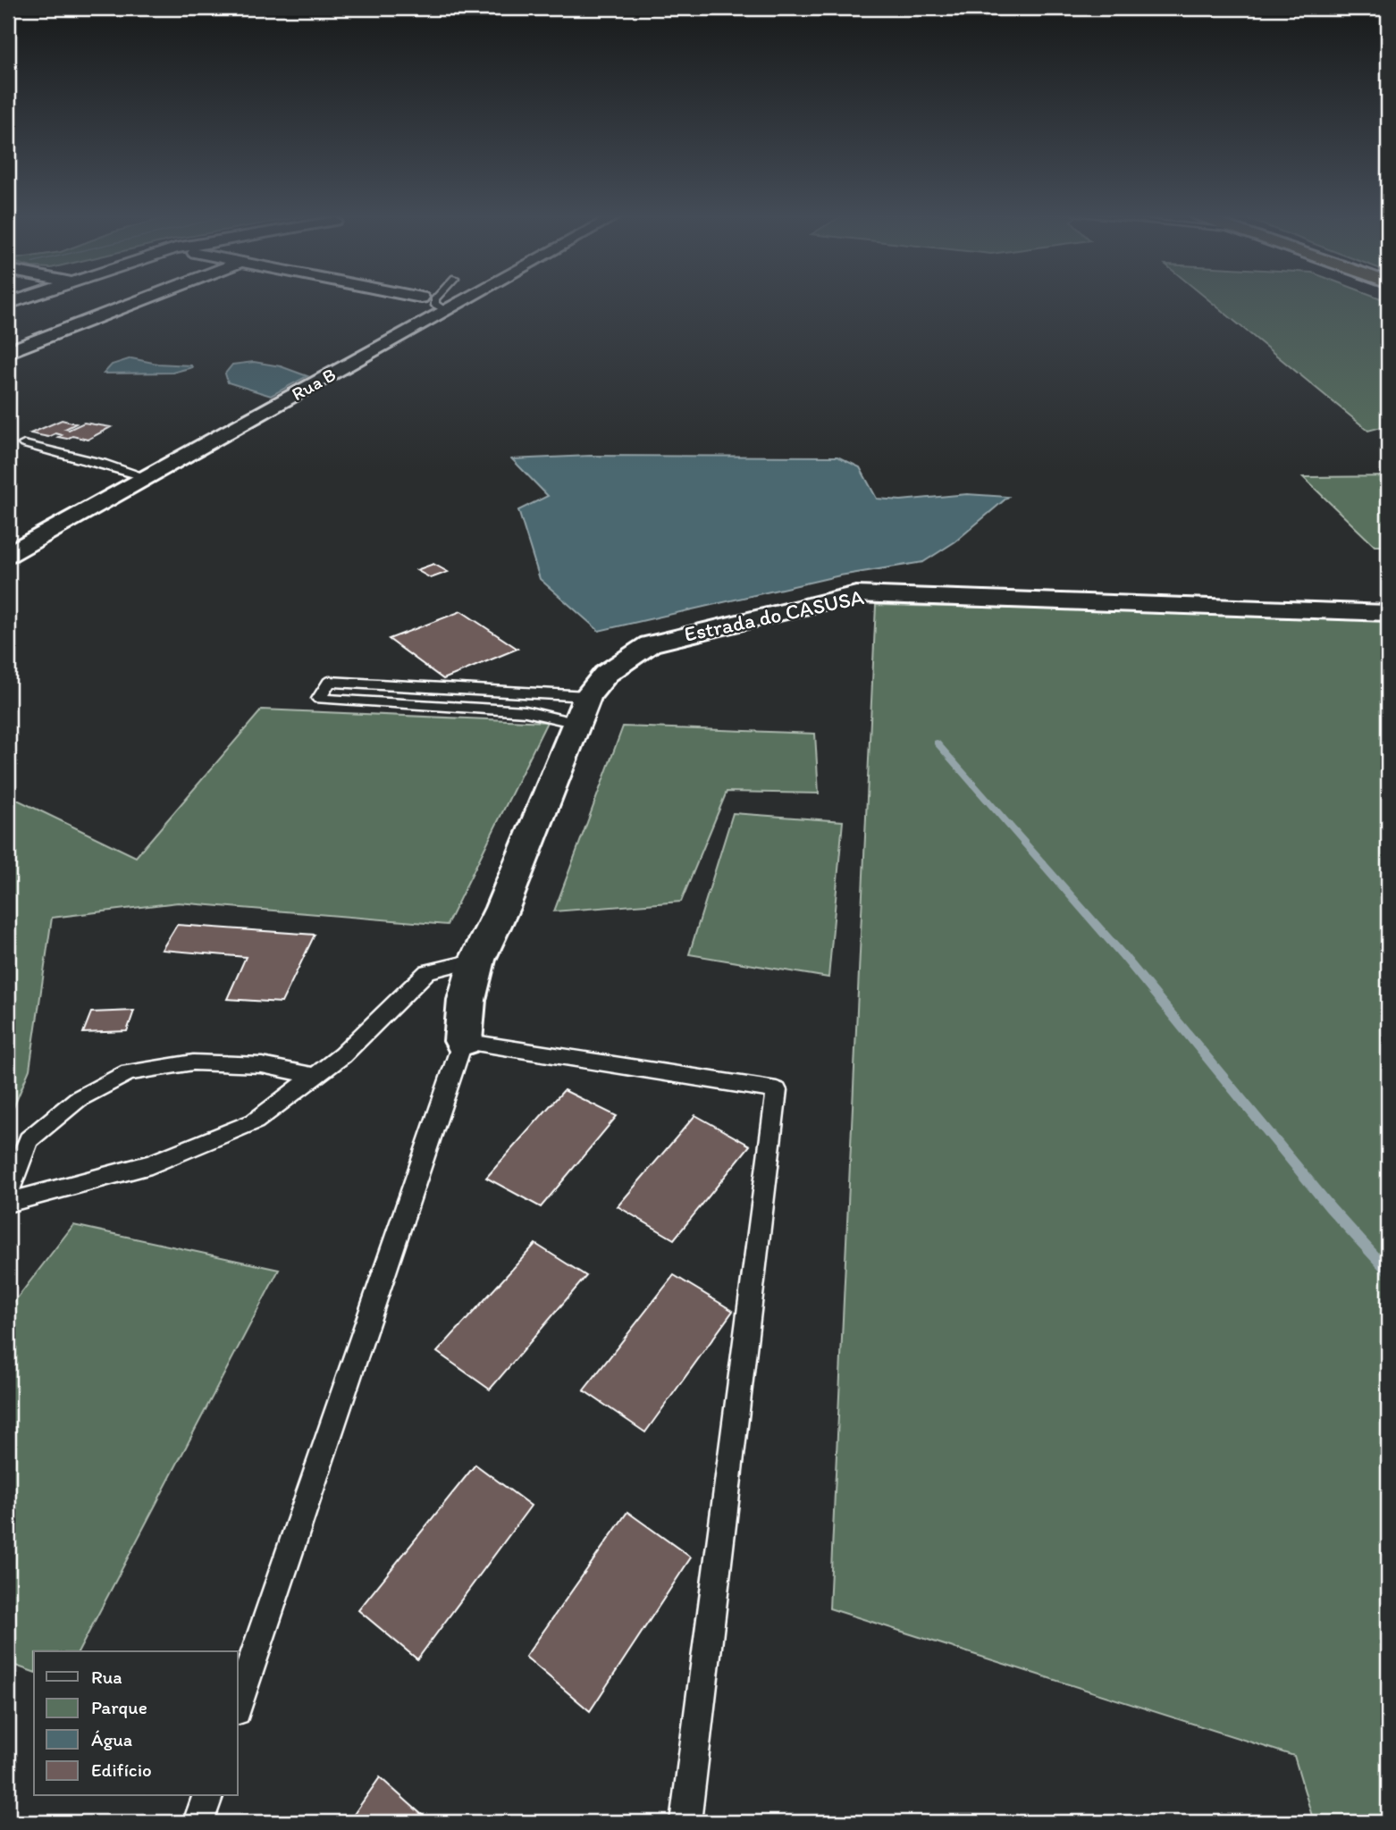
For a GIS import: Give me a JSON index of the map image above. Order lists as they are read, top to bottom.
{
  "streets": {
    "street": ["Rua B", "Estrada do CASUSA"]
  },
  "legend": [
    "Rua",
    "Parque",
    "Água",
    "Edifício"
  ]
}
